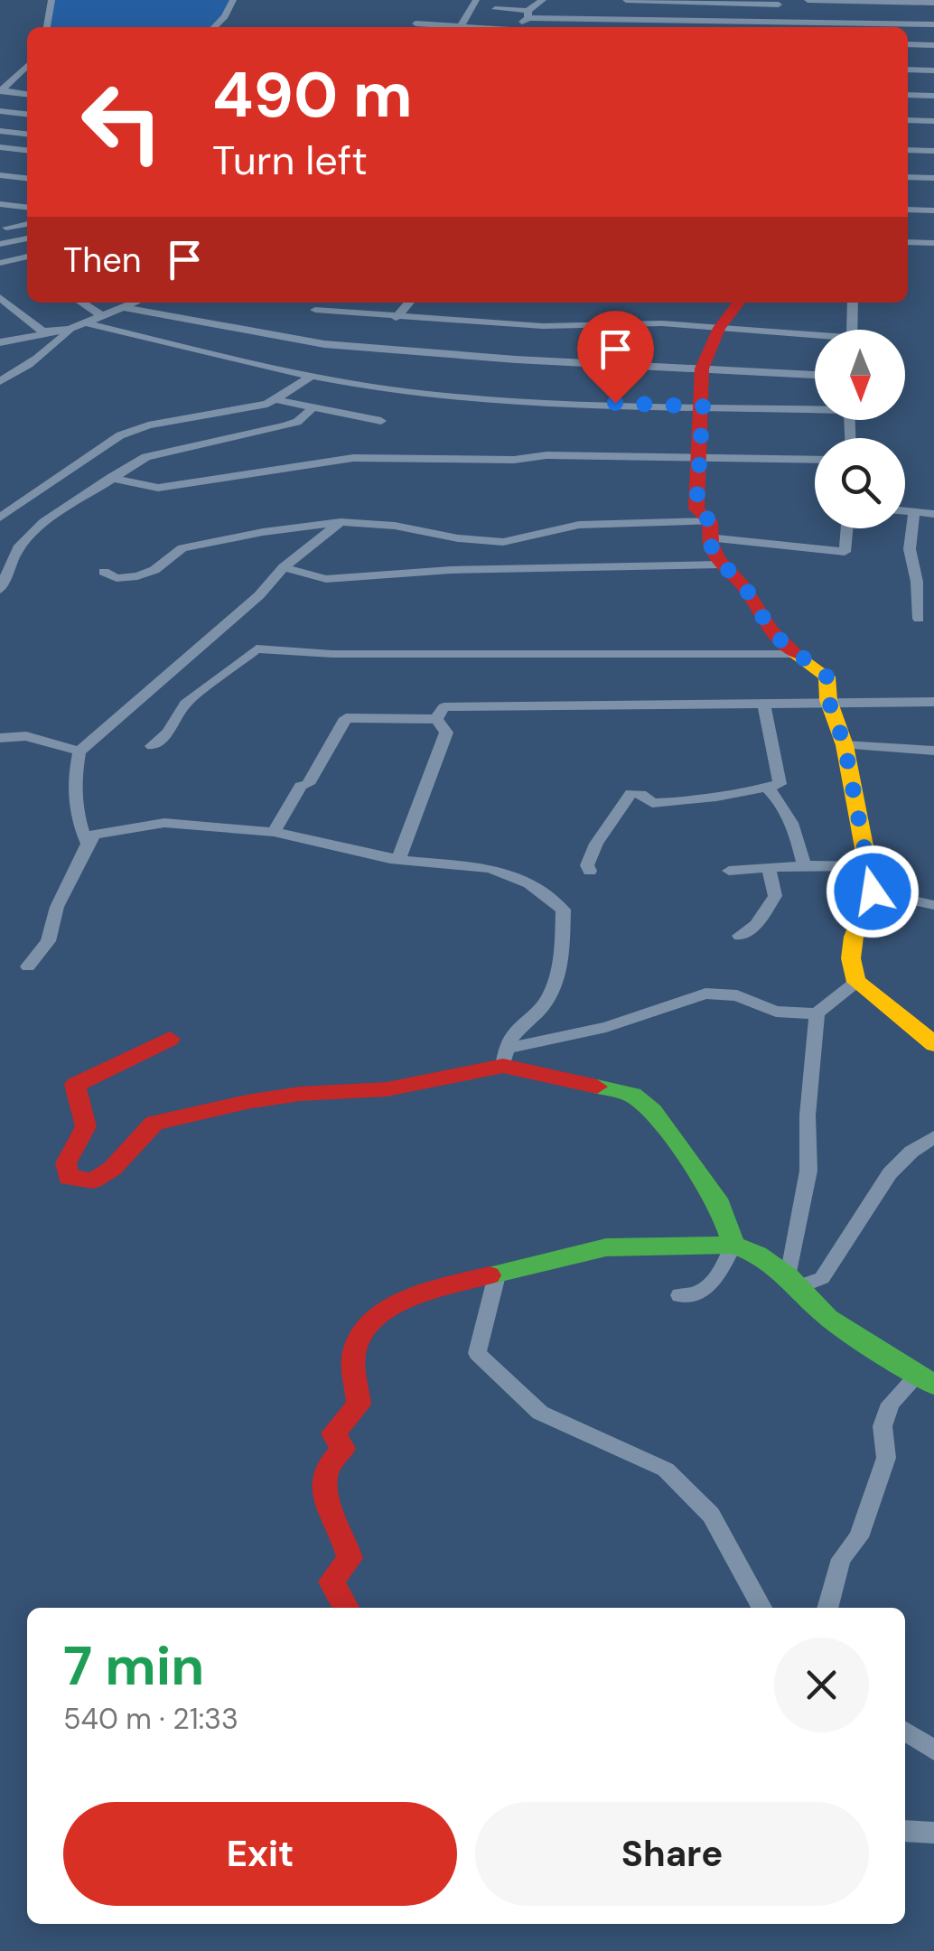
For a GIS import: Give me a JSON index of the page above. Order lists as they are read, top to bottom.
{
  "north": "bottom",
  "page": {
    "turn": ["490 m", "Turn left"],
    "then": "Then",
    "heading": ["7 min", "540 m · 21:33"],
    "buttons": ["Exit", "Share"]
  }
}
